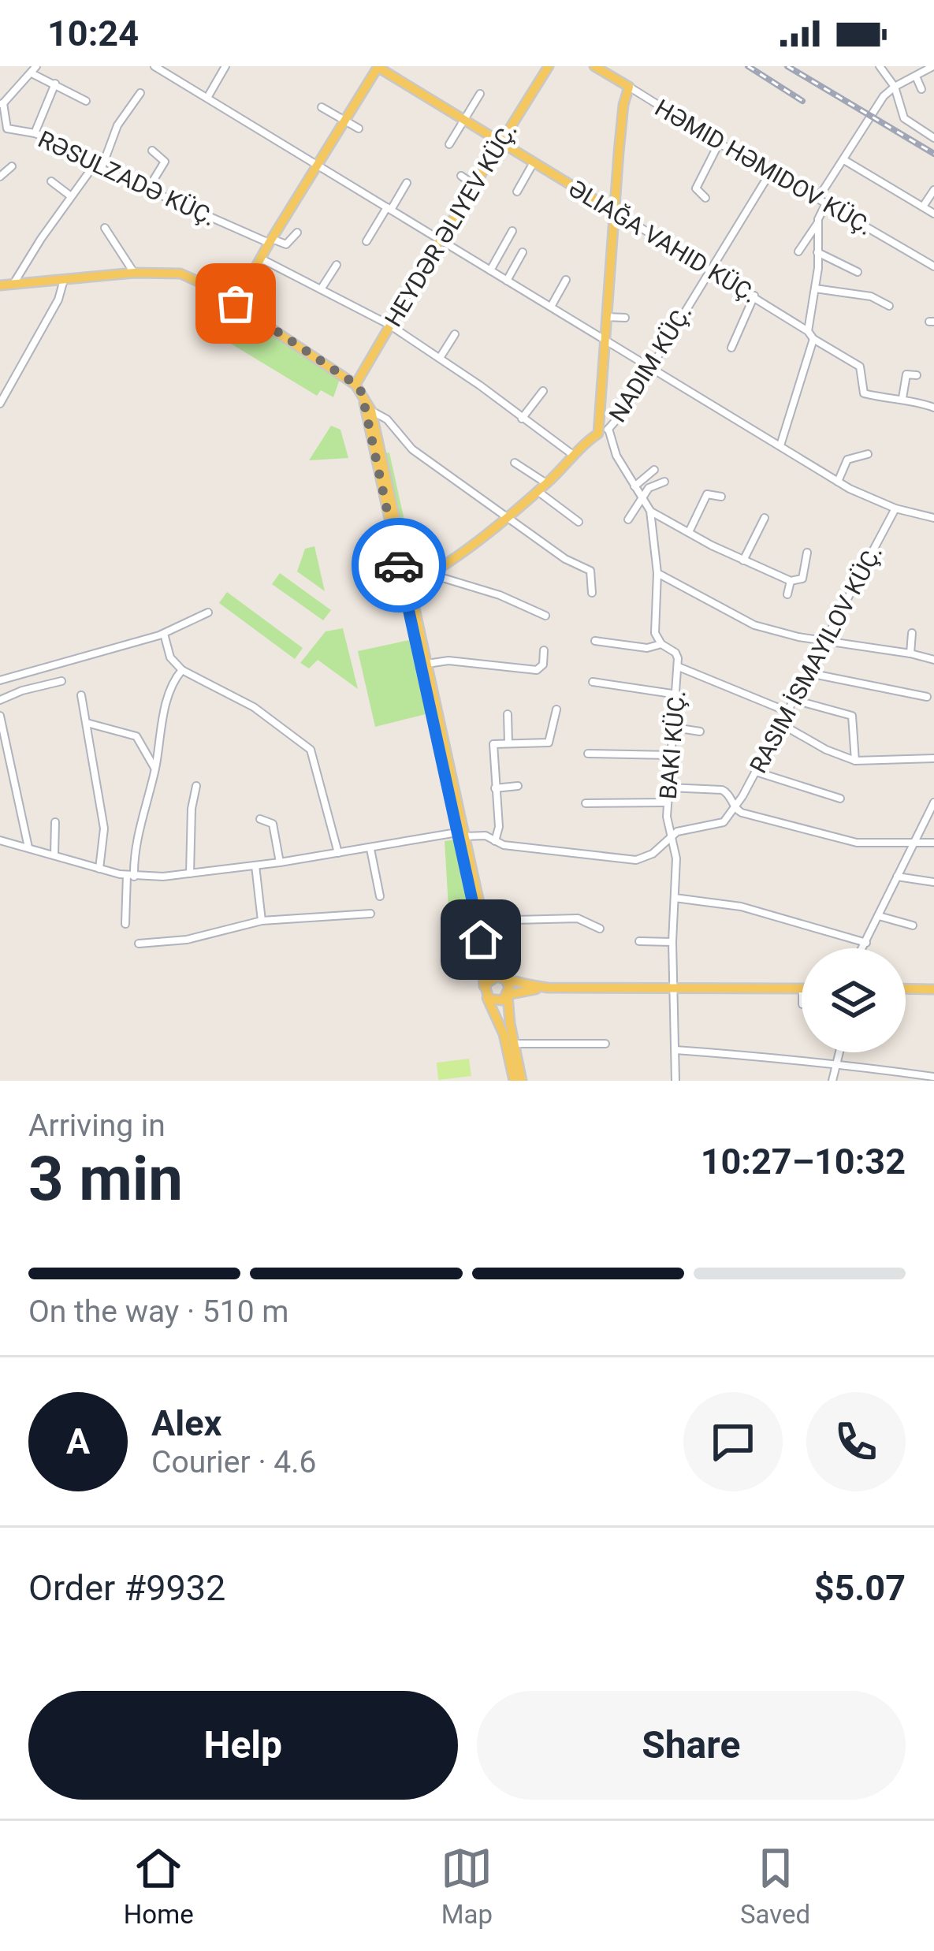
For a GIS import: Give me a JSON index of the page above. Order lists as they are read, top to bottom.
{
  "streets": {
    "main road": [
      "HƏMID HƏMIDOV KÜÇ.",
      "HEYDƏR ƏLIYEV KÜÇ.",
      "ƏLIAĞA VAHID KÜÇ.",
      "NADIM KÜÇ."
    ],
    "street": ["RƏSULZADƏ KÜÇ."]
  },
  "crossings": [
    ["HƏMID HƏMIDOV KÜÇ.", "NADIM KÜÇ."],
    ["HEYDƏR ƏLIYEV KÜÇ.", "ƏLIAĞA VAHID KÜÇ."],
    ["ƏLIAĞA VAHID KÜÇ.", "NADIM KÜÇ."]
  ],
  "page": {
    "status": "10:24",
    "heading": ["3 min", "Arriving in", "10:27–10:32"],
    "panel": [
      "Alex",
      "Courier · 4.6",
      "Order #9932",
      "$5.07"
    ],
    "bar": "On the way · 510 m",
    "round": "A",
    "buttons": ["Help", "Share"],
    "tabs": ["Home", "Map", "Saved"]
  }
}
